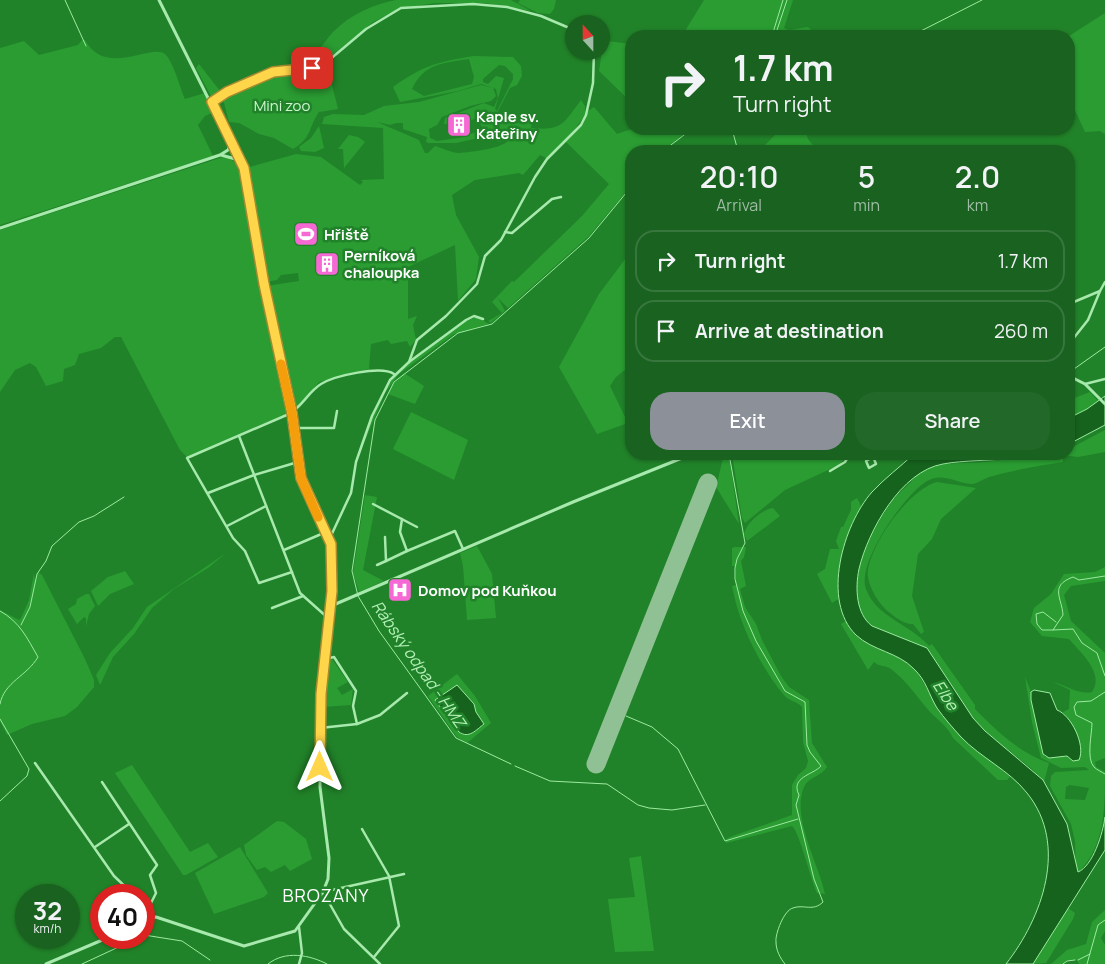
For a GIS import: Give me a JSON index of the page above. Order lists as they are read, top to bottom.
{
  "districts": ["BROZANY"],
  "water": ["Rábský odpad - HMZ", "Elbe"],
  "parks": ["Mini zoo"],
  "places": {
    "building": ["Kaple sv. Kateřiny", "Perníková chaloupka"],
    "sports": ["Hřiště"],
    "hospital": ["Domov pod Kuňkou"]
  },
  "north": "top",
  "page": {
    "turn": ["1.7 km", "Turn right"],
    "eta": [
      "20:10",
      "Arrival",
      "5",
      "min",
      "2.0",
      "km"
    ],
    "list": [
      {
        "name": "Turn right",
        "value": "1.7 km"
      },
      {
        "name": "Arrive at destination",
        "value": "260 m"
      }
    ],
    "buttons": ["Exit", "Share"],
    "speed": "32 km/h",
    "limit": "40"
  }
}
